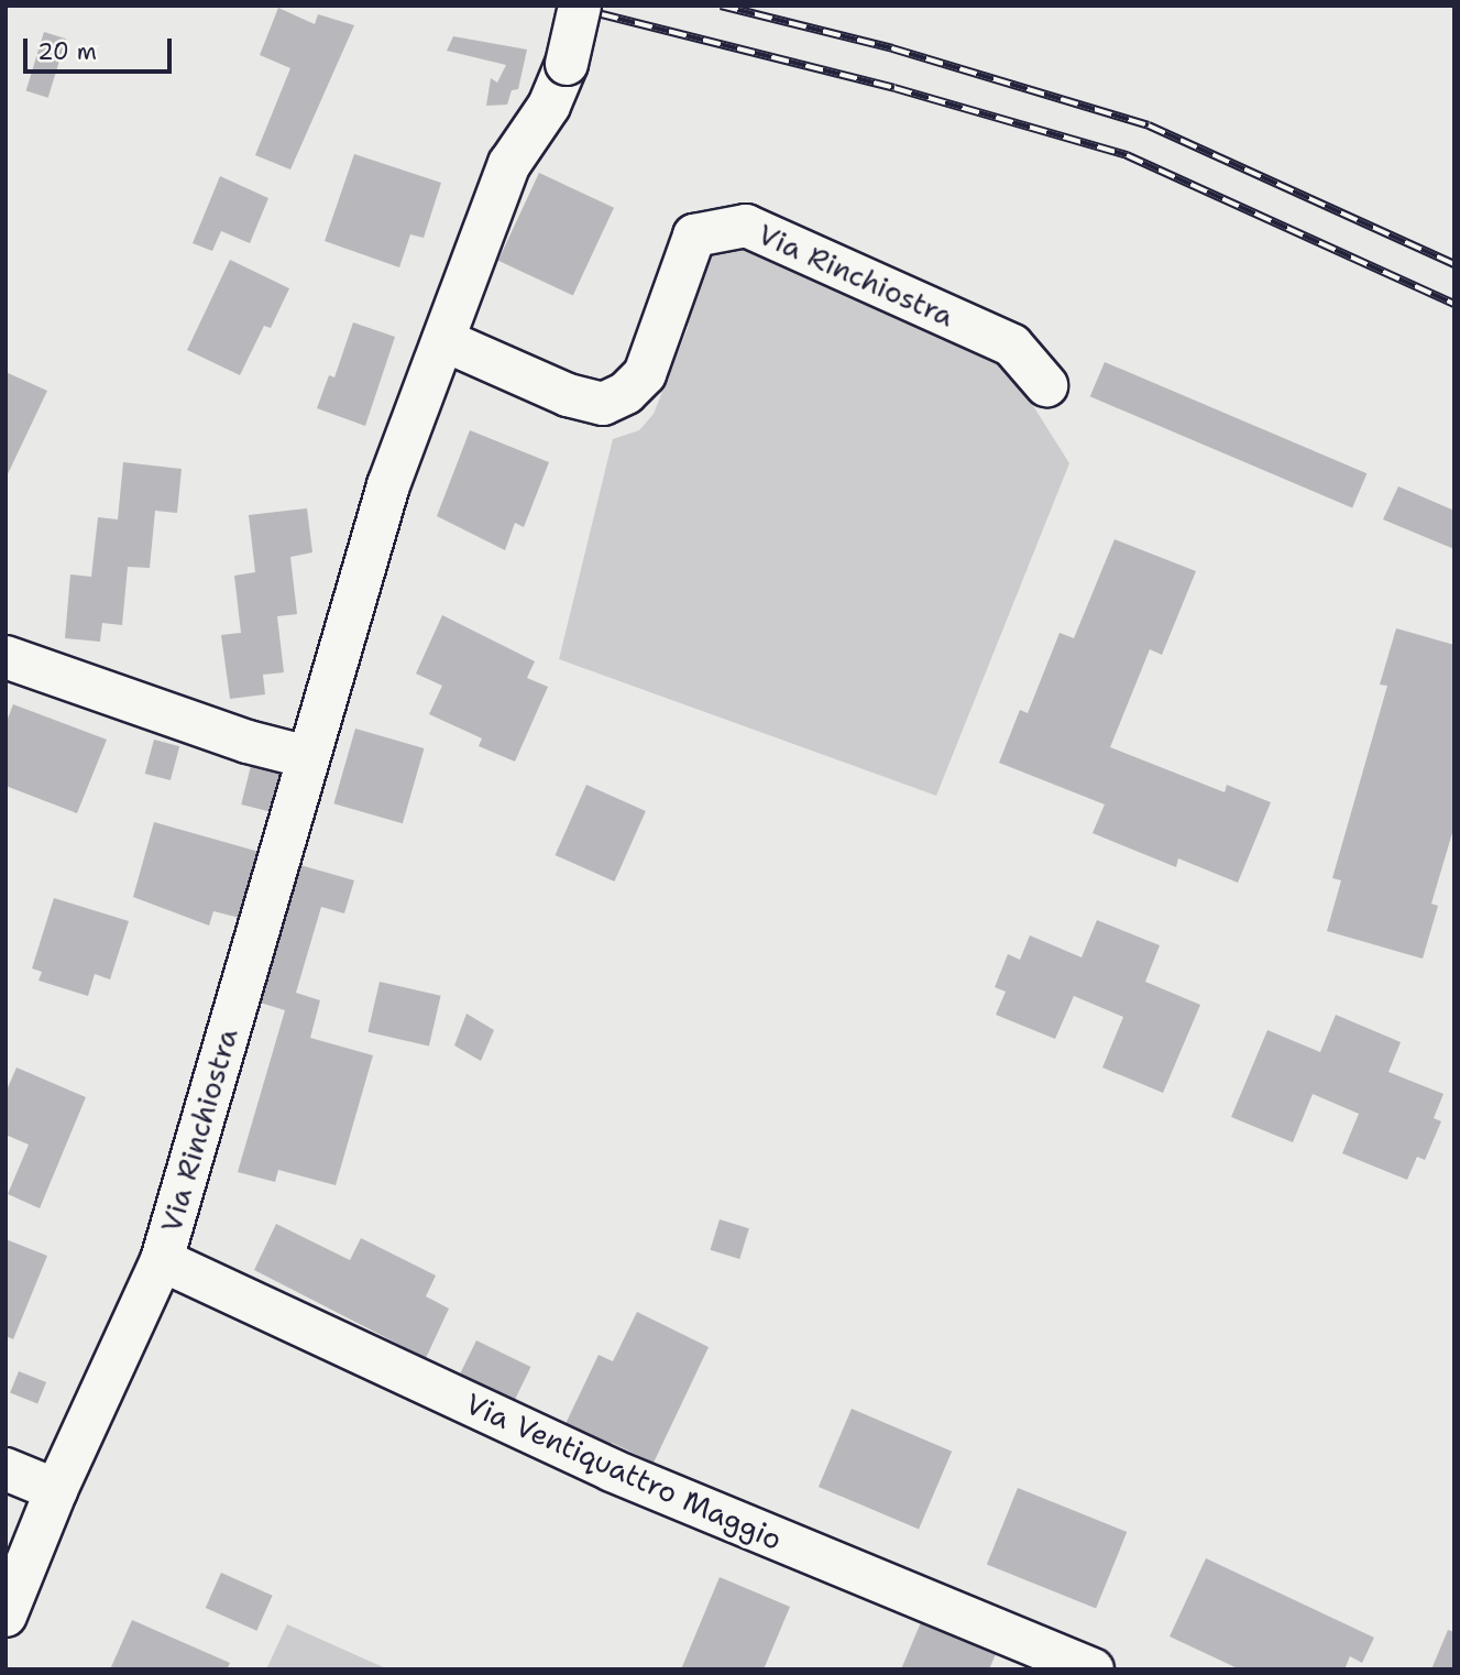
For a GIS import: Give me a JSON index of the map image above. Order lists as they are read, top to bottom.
{
  "streets": {
    "street": ["Via Rinchiostra", "Via Ventiquattro Maggio"]
  },
  "crossings": [
    ["Via Rinchiostra", "Via Ventiquattro Maggio"]
  ],
  "scale_bar": "20 m"
}
